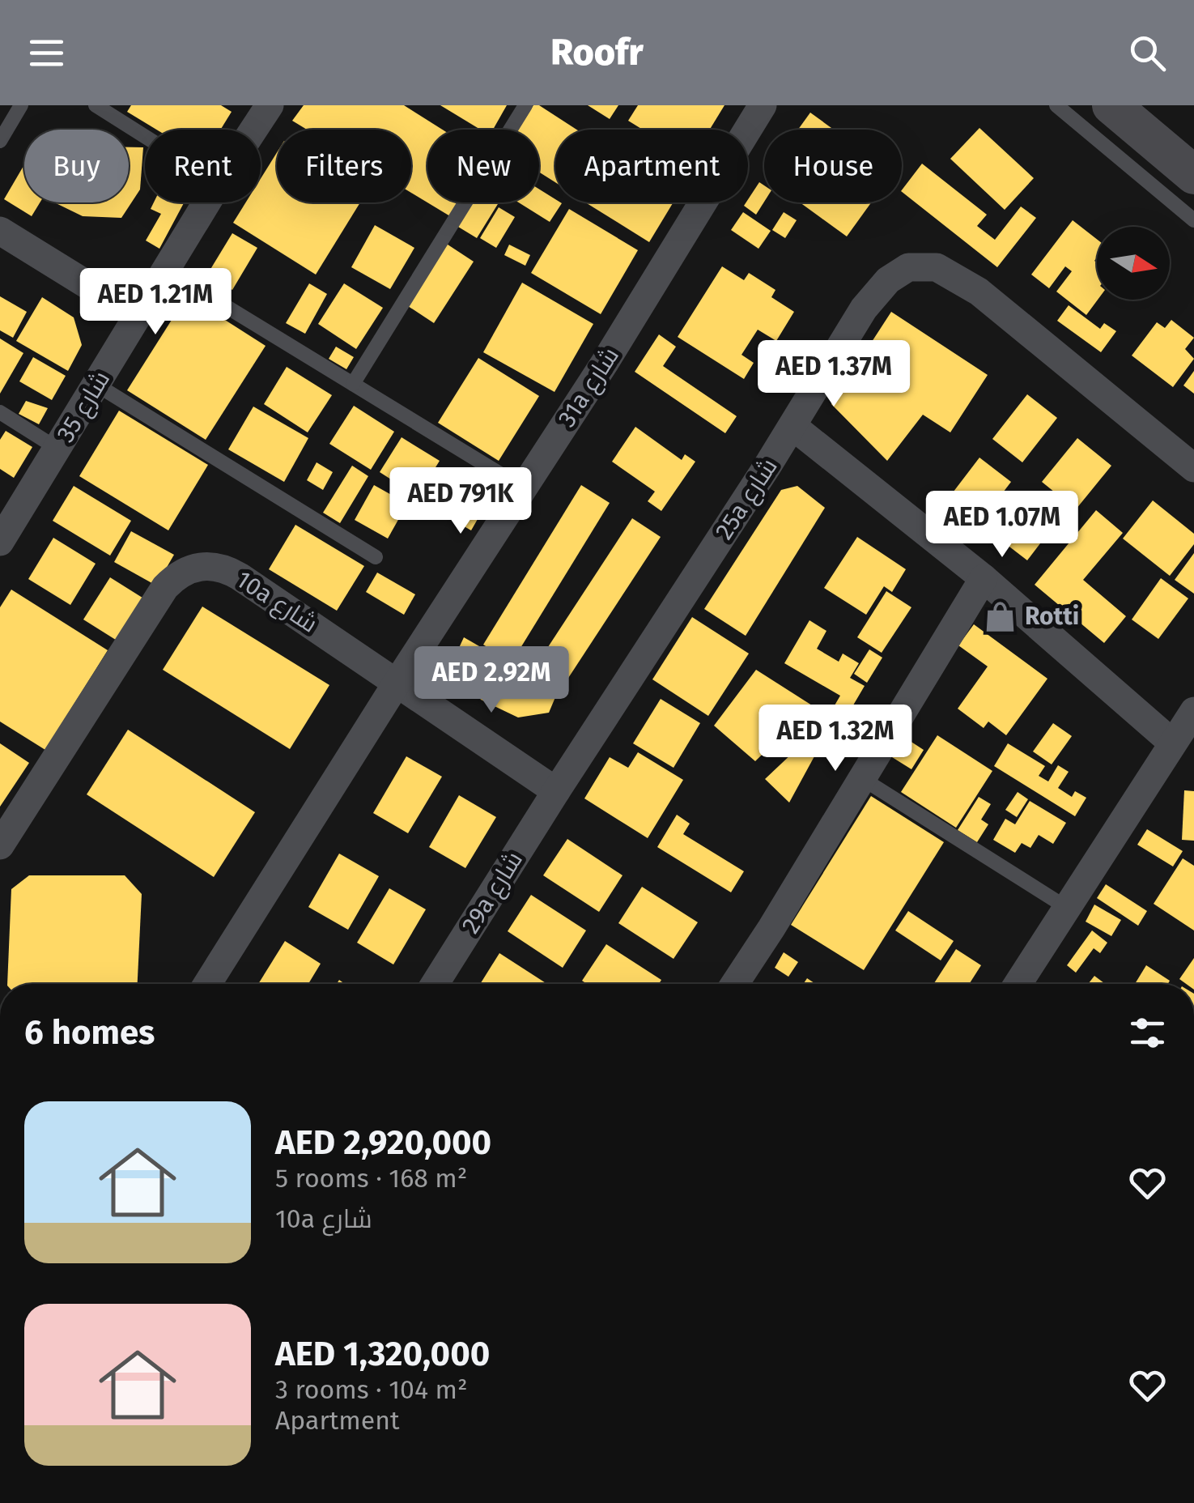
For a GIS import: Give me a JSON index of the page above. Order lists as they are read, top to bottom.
{
  "streets": {
    "street": [
      "31a شارع",
      "شارع 35",
      "25a شارع",
      "10a شارع",
      "29a شارع"
    ]
  },
  "crossings": [
    ["31a شارع", "10a شارع"],
    ["25a شارع", "10a شارع"],
    ["25a شارع", "29a شارع"],
    ["10a شارع", "29a شارع"]
  ],
  "places": {
    "shop": ["Rotti"]
  },
  "north": "right",
  "page": {
    "header": "Roofr",
    "chip": [
      "Buy",
      "Rent",
      "Filters",
      "New",
      "Apartment",
      "House"
    ],
    "price": [
      "AED 1.21M",
      "AED 1.37M",
      "AED 791K",
      "AED 1.07M",
      "AED 2.92M",
      "AED 1.32M"
    ],
    "heading": "6 homes",
    "list": [
      {
        "name": "AED 2,920,000",
        "note": "5 rooms · 168 m² · 10a شارع"
      },
      {
        "name": "AED 1,320,000",
        "note": "3 rooms · 104 m² · Apartment"
      }
    ]
  }
}
